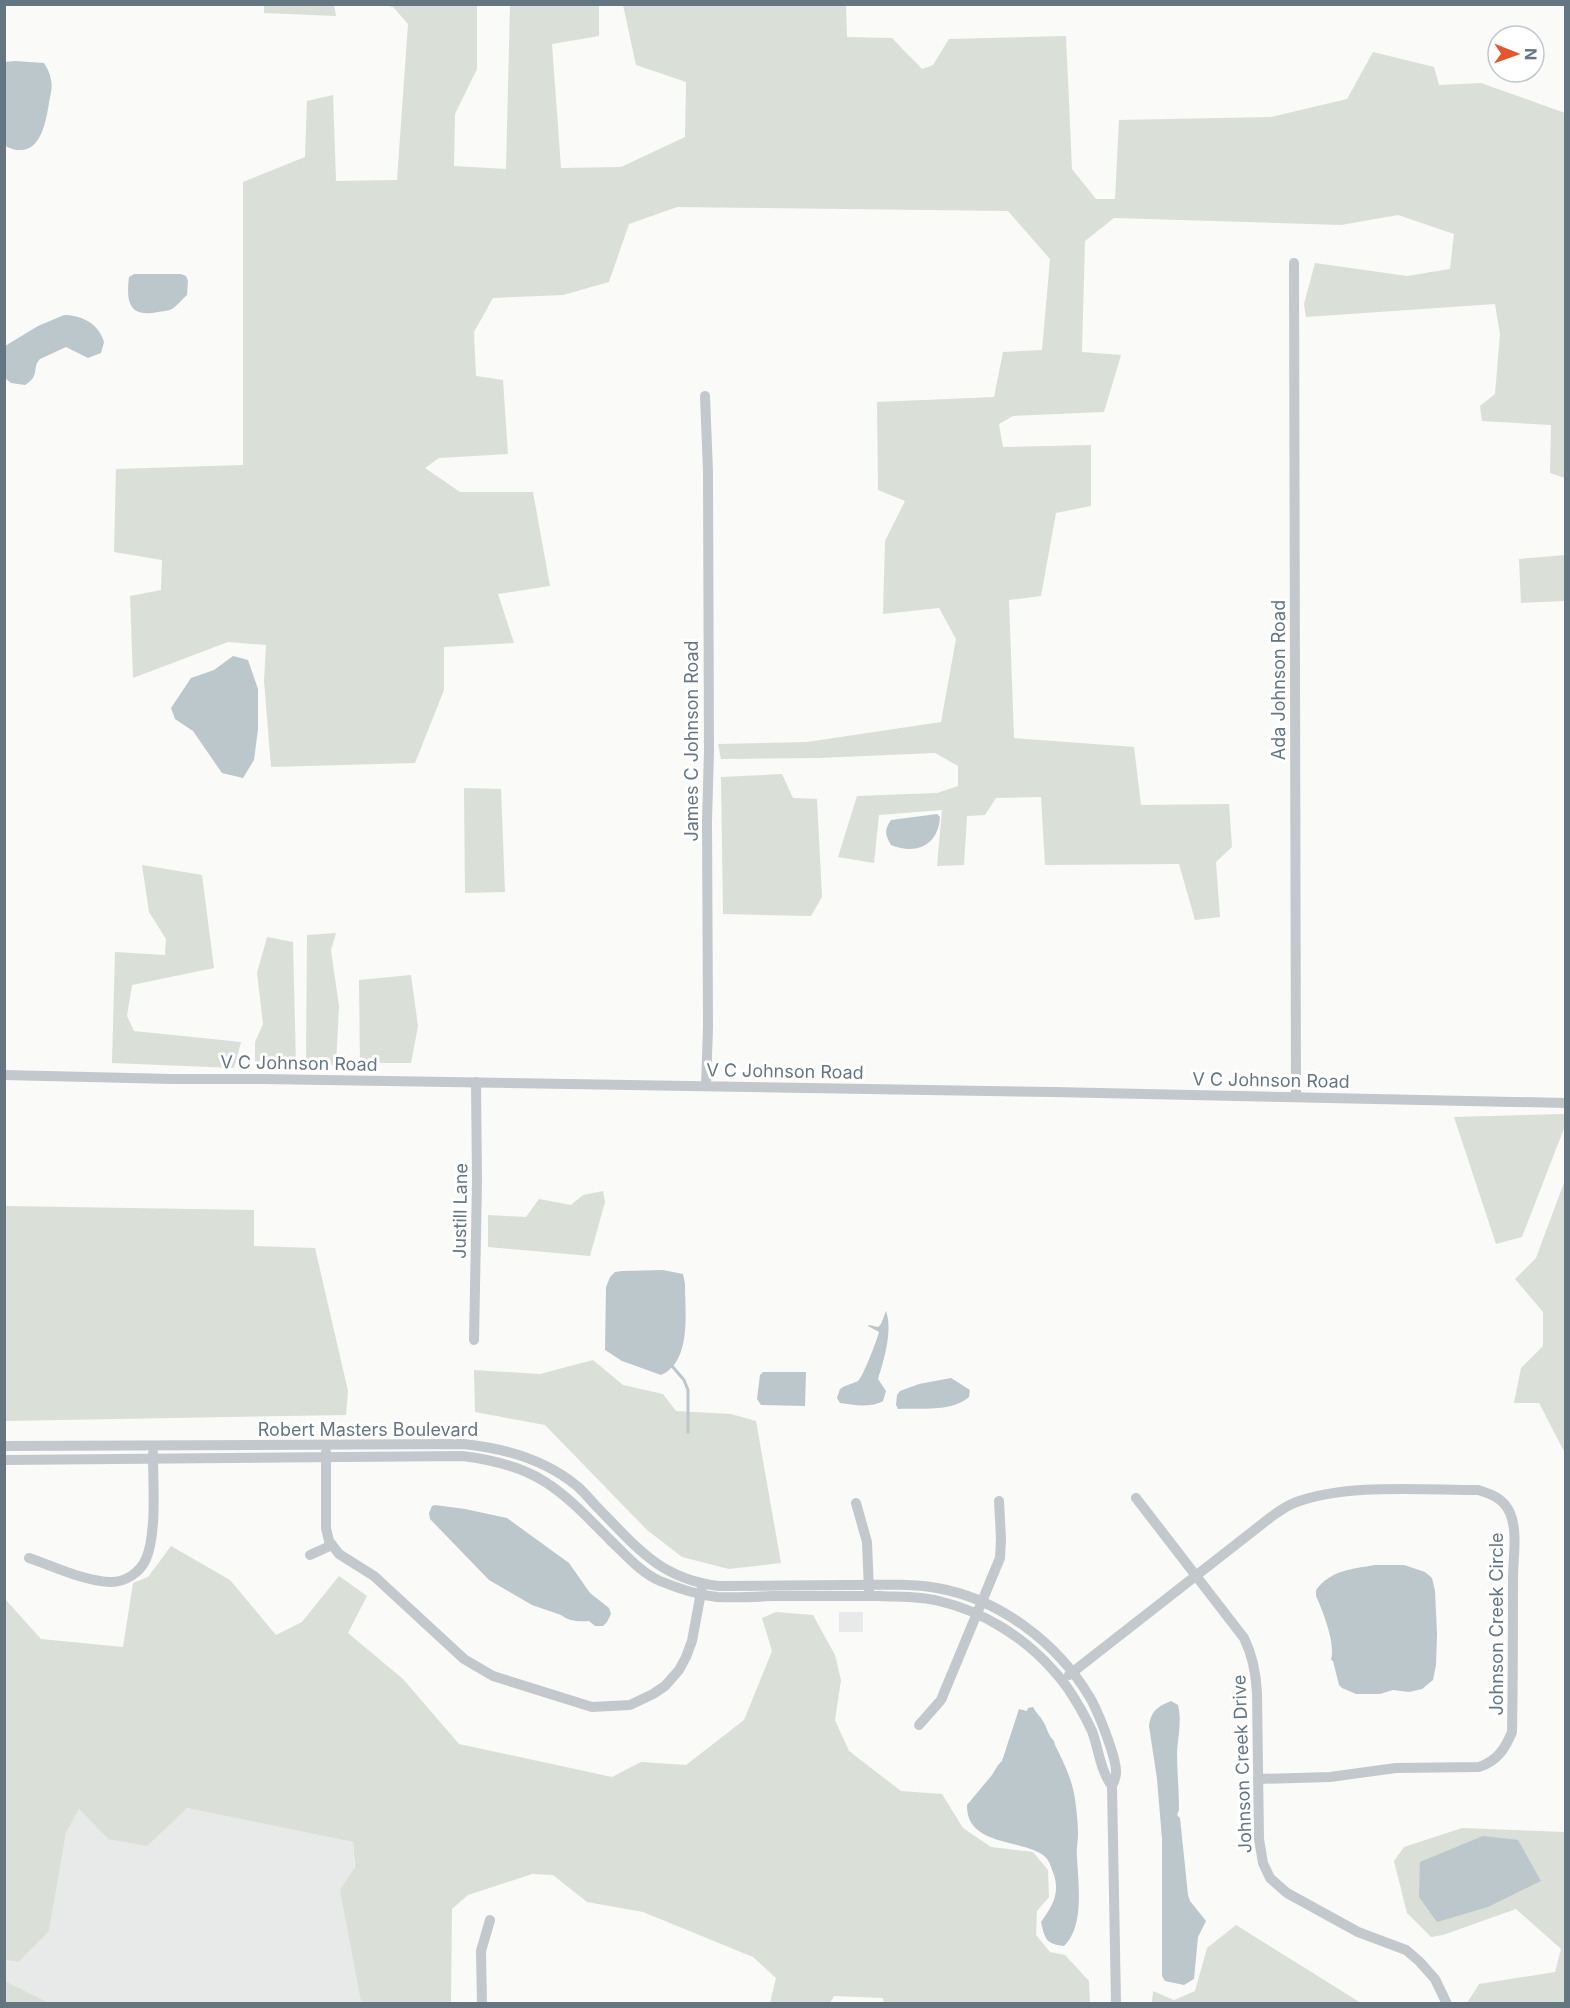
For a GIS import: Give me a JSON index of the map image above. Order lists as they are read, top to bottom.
{
  "streets": {
    "street": [
      "Ada Johnson Road",
      "James C Johnson Road",
      "V C Johnson Road",
      "Justill Lane",
      "Robert Masters Boulevard",
      "Johnson Creek Circle",
      "Johnson Creek Drive"
    ]
  },
  "crossings": [
    ["Ada Johnson Road", "V C Johnson Road"],
    ["James C Johnson Road", "V C Johnson Road"],
    ["V C Johnson Road", "Justill Lane"],
    ["Robert Masters Boulevard", "Johnson Creek Circle"],
    ["Johnson Creek Circle", "Johnson Creek Drive"]
  ],
  "north": "right"
}
